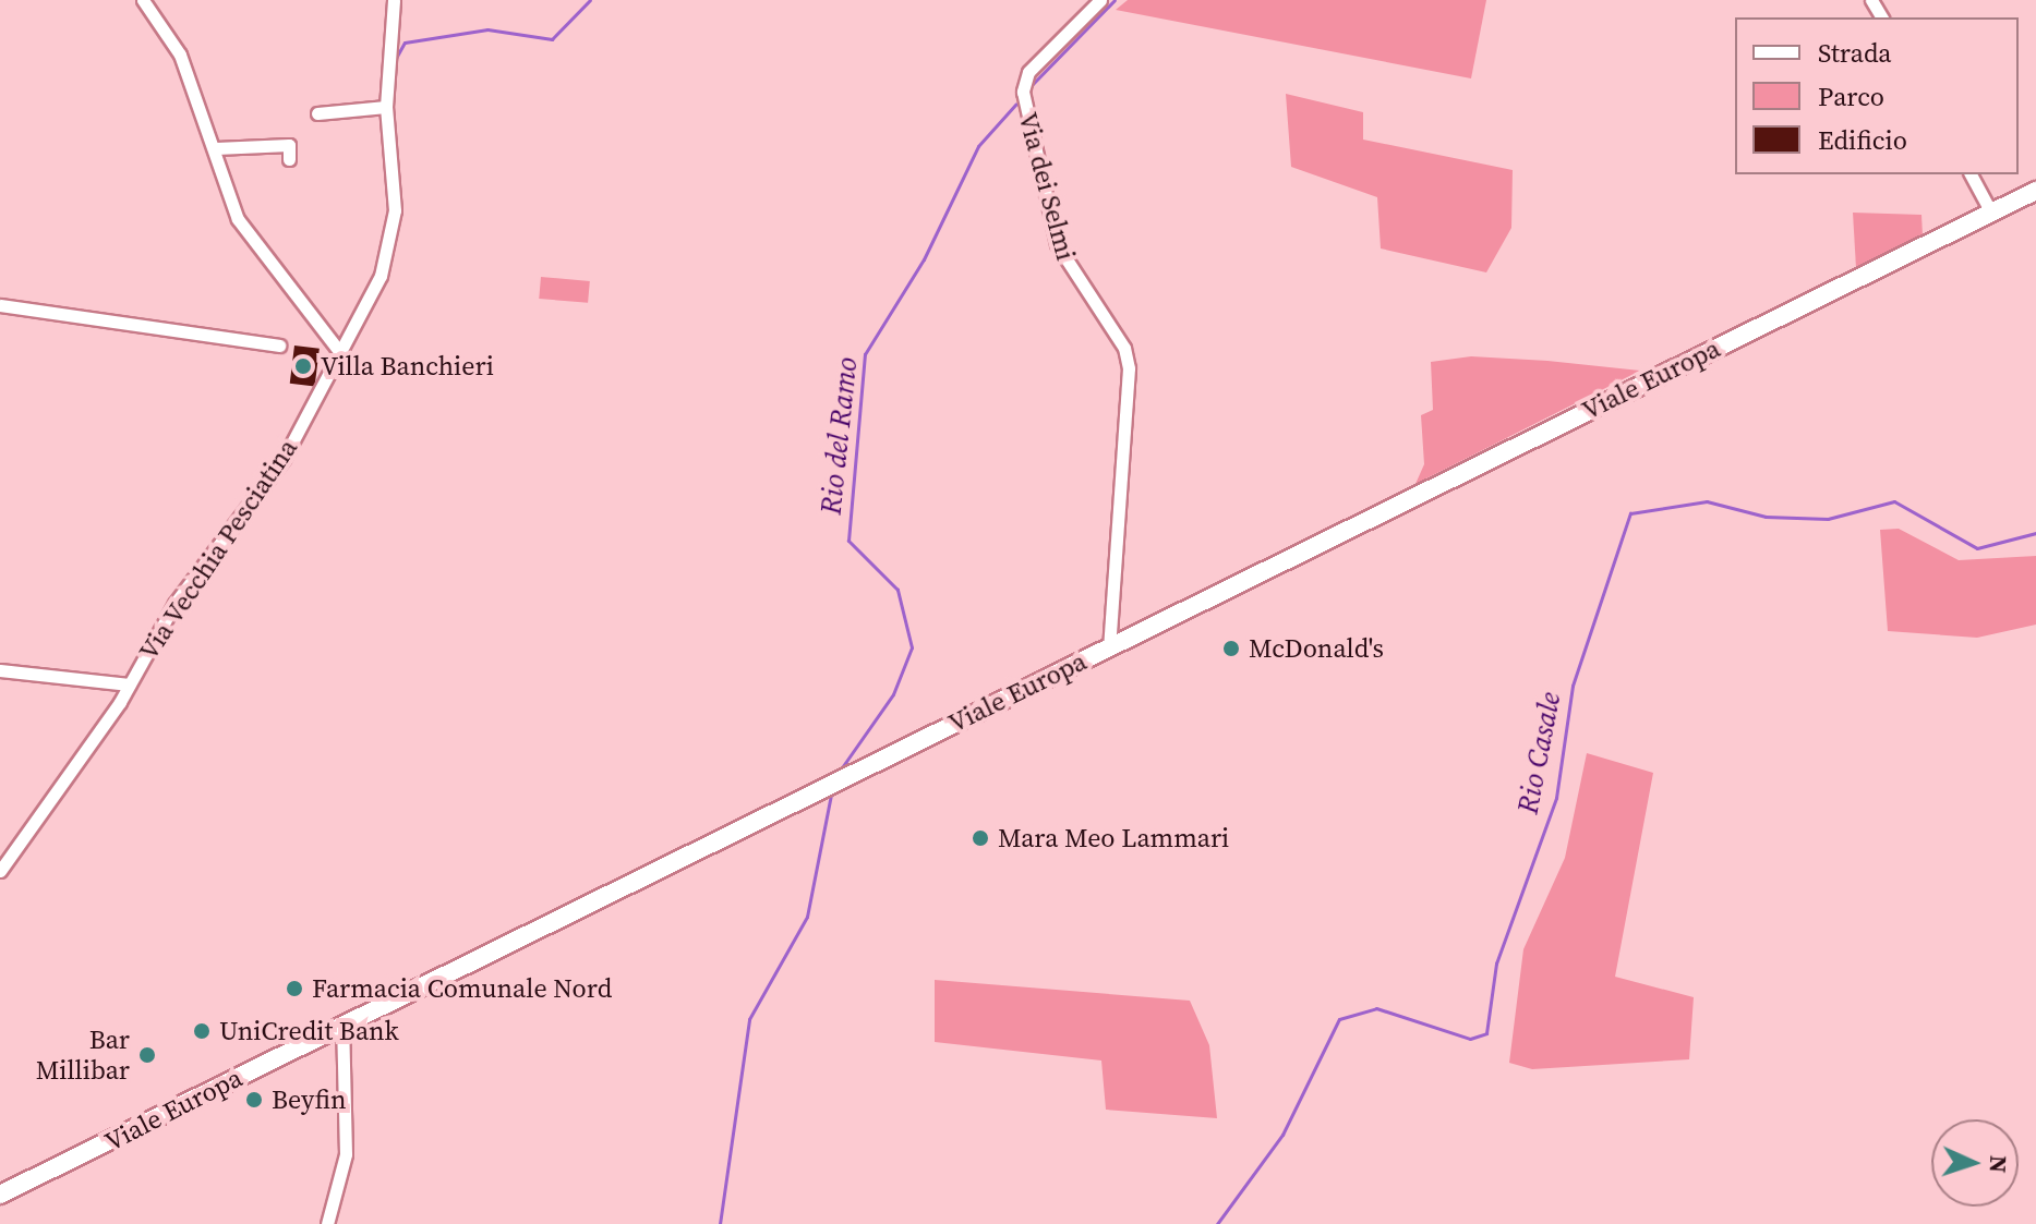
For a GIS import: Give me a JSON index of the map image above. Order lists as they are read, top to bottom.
{
  "streets": {
    "main road": ["Viale Europa"],
    "street": ["Via dei Selmi", "Via Vecchia Pesciatina"]
  },
  "crossings": [
    ["Via dei Selmi", "Viale Europa"]
  ],
  "water": ["Rio del Ramo", "Rio Casale"],
  "places": [
    "Villa Banchieri",
    "McDonald's",
    "Mara Meo Lammari",
    "Farmacia Comunale Nord",
    "UniCredit Bank",
    "Bar Millibar",
    "Beyfin"
  ],
  "legend": ["Strada", "Parco", "Edificio"],
  "north": "right"
}
